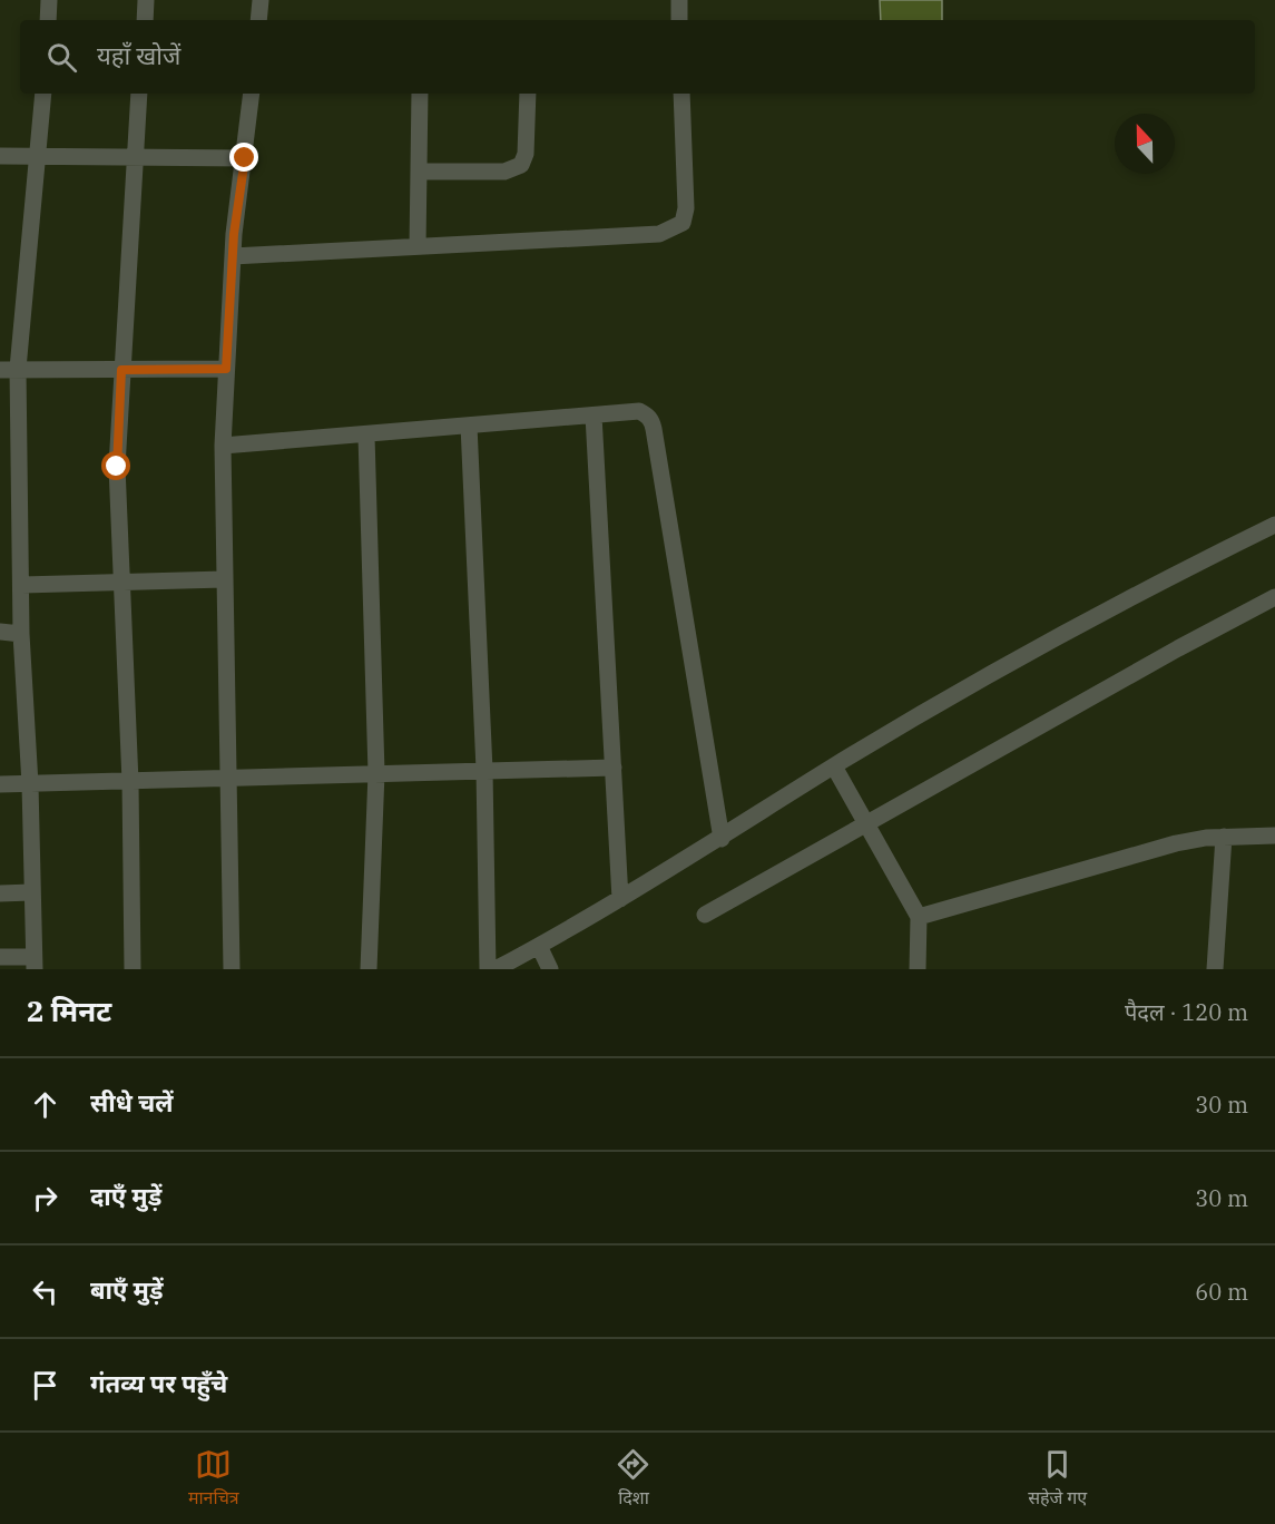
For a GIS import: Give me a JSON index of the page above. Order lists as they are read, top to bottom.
{
  "north": "top",
  "page": {
    "search": "यहाँ खोजें",
    "heading": ["2 मिनट", "पैदल · 120 m"],
    "list": [
      ["सीधे चलें", "30 m"],
      ["दाएँ मुड़ें", "30 m"],
      ["बाएँ मुड़ें", "60 m"],
      "गंतव्य पर पहुँचे"
    ],
    "nav": ["मानचित्र", "दिशा", "सहेजे गए"]
  }
}
